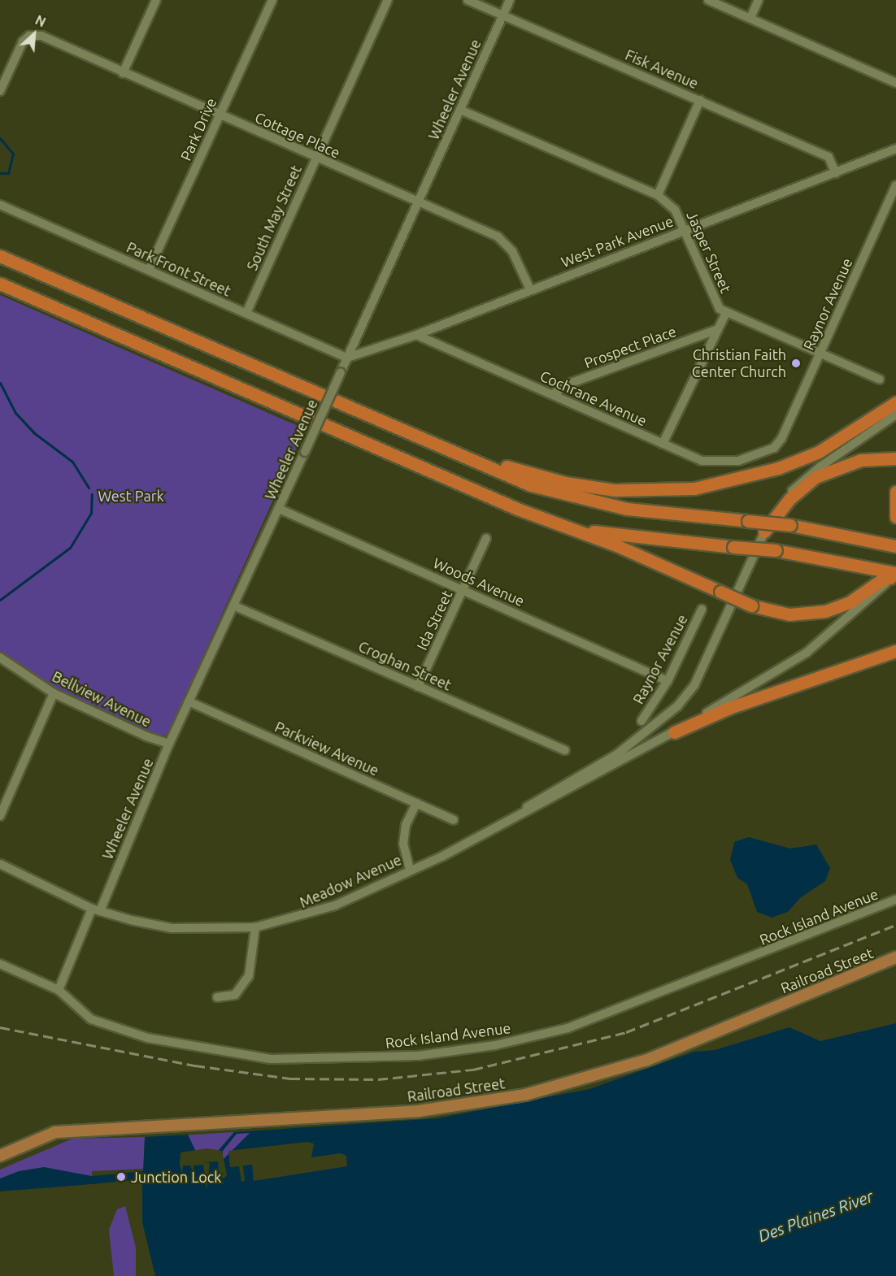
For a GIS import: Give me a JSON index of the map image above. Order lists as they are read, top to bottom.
{
  "streets": {
    "main road": ["Railroad Street"],
    "street": [
      "Fisk Avenue",
      "Wheeler Avenue",
      "Park Drive",
      "Cottage Place",
      "South May Street",
      "West Park Avenue",
      "Jasper Street",
      "Park Front Street",
      "Raynor Avenue",
      "Prospect Place",
      "Cochrane Avenue",
      "Woods Avenue",
      "Ida Street",
      "Croghan Street",
      "Bellview Avenue",
      "Parkview Avenue",
      "Meadow Avenue",
      "Rock Island Avenue"
    ]
  },
  "crossings": [
    ["Fisk Avenue", "Wheeler Avenue"],
    ["Fisk Avenue", "West Park Avenue"],
    ["Wheeler Avenue", "Cottage Place"],
    ["Wheeler Avenue", "West Park Avenue"],
    ["Wheeler Avenue", "Jasper Street"],
    ["Wheeler Avenue", "Park Front Street"],
    ["Wheeler Avenue", "Woods Avenue"],
    ["Wheeler Avenue", "Croghan Street"],
    ["Wheeler Avenue", "Bellview Avenue"],
    ["Wheeler Avenue", "Parkview Avenue"],
    ["Wheeler Avenue", "Meadow Avenue"],
    ["Wheeler Avenue", "Rock Island Avenue"],
    ["Park Drive", "Cottage Place"],
    ["Park Drive", "Park Front Street"],
    ["Cottage Place", "South May Street"],
    ["Cottage Place", "West Park Avenue"],
    ["South May Street", "Park Front Street"],
    ["West Park Avenue", "Jasper Street"],
    ["West Park Avenue", "Park Front Street"],
    ["West Park Avenue", "Cochrane Avenue"],
    ["Jasper Street", "Raynor Avenue"],
    ["Raynor Avenue", "Cochrane Avenue"],
    ["Raynor Avenue", "Woods Avenue"],
    ["Prospect Place", "Cochrane Avenue"],
    ["Woods Avenue", "Ida Street"],
    ["Ida Street", "Croghan Street"]
  ],
  "water": ["Des Plaines River"],
  "parks": ["West Park"],
  "places": ["Christian Faith Center Church", "Junction Lock"],
  "north": "top right"
}
